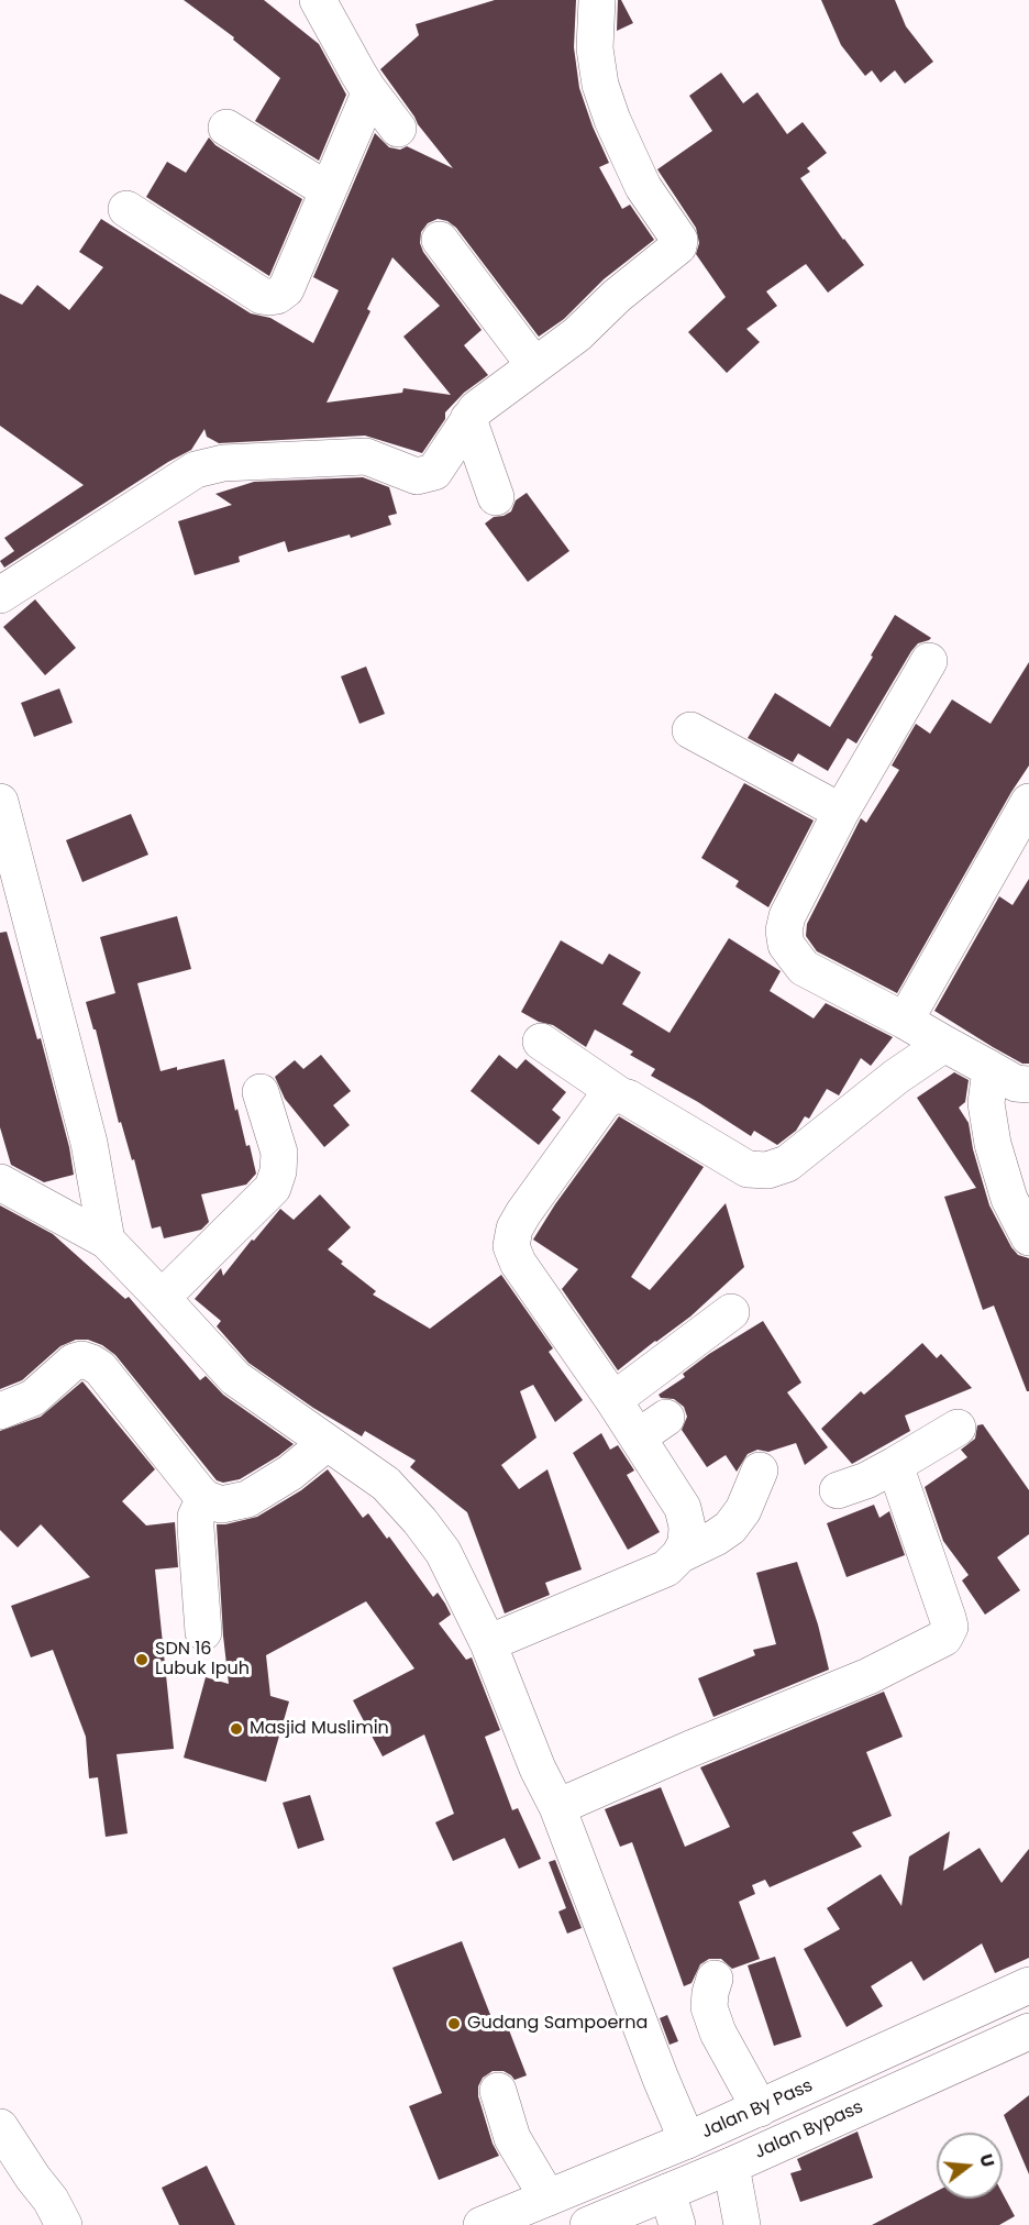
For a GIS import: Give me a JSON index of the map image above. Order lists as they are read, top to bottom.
{
  "streets": {
    "main road": ["Jalan By Pass", "Jalan Bypass"]
  },
  "places": ["SDN 16 Lubuk Ipuh", "Masjid Muslimin", "Gudang Sampoerna"],
  "north": "right"
}
